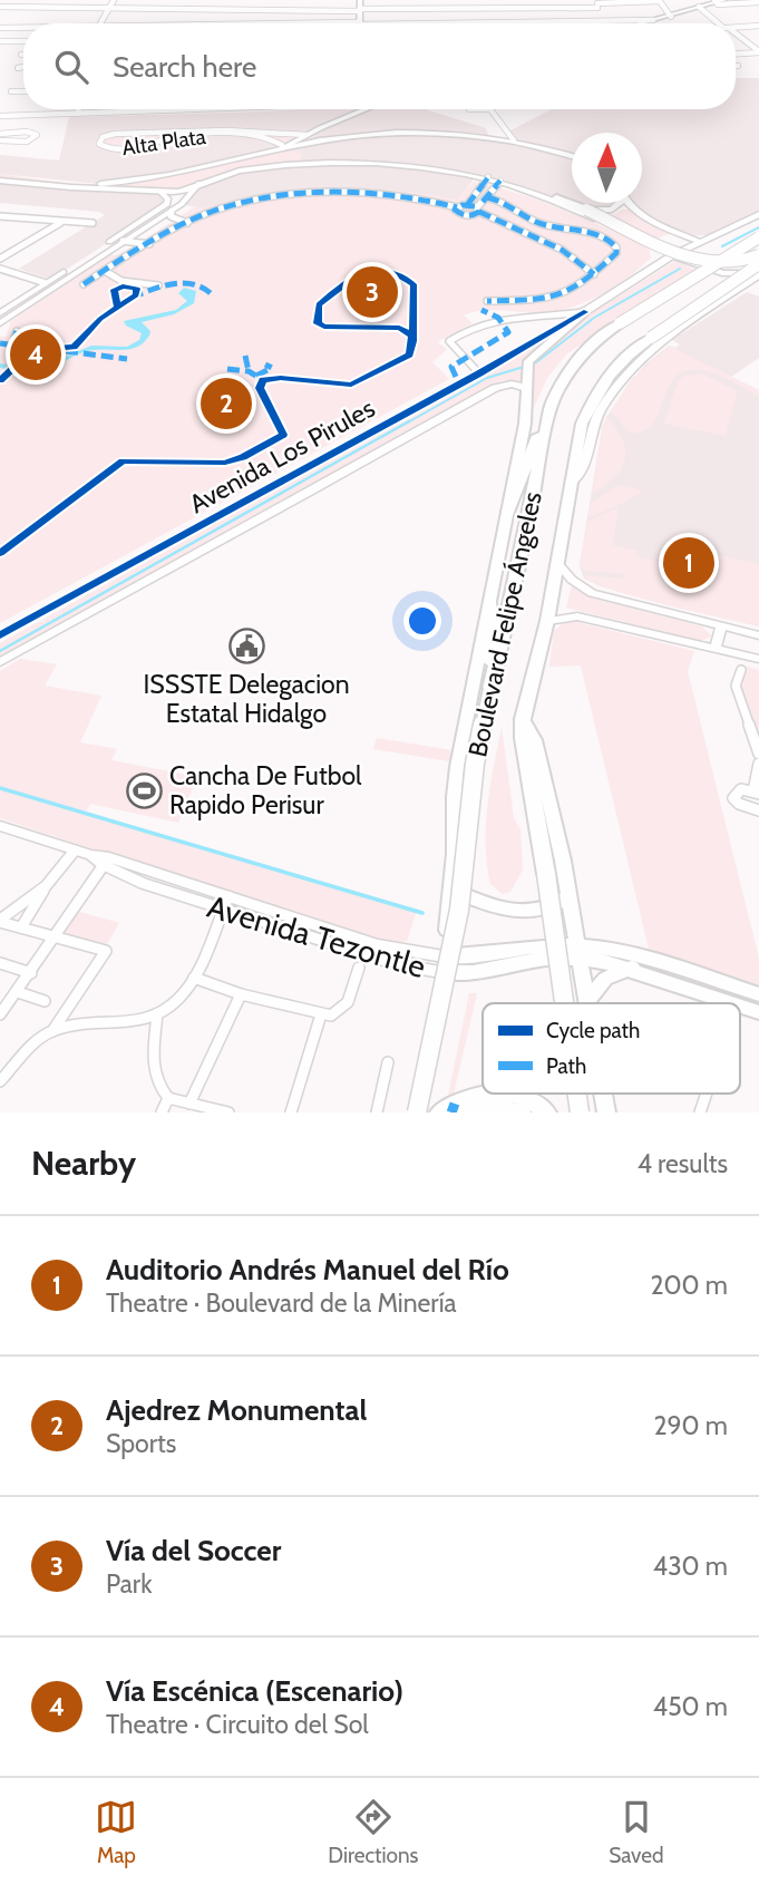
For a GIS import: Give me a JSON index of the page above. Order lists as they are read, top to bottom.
{
  "streets": {
    "highway": ["Boulevard Felipe Ángeles"],
    "main road": ["Avenida Los Pirules", "Avenida Tezontle"],
    "street": ["Alta Plata"]
  },
  "crossings": [
    ["Avenida Los Pirules", "Boulevard Felipe Ángeles"],
    ["Boulevard Felipe Ángeles", "Avenida Tezontle"]
  ],
  "places": {
    "public building": ["ISSSTE Delegacion Estatal Hidalgo"],
    "sports": ["Cancha De Futbol Rapido Perisur"]
  },
  "legend": ["Cycle path", "Path"],
  "north": "top",
  "page": {
    "search": "Search here",
    "pins": [
      "3",
      "4",
      "2",
      "1"
    ],
    "heading": ["Nearby", "4 results"],
    "list": [
      {
        "mark": "1",
        "name": "Auditorio Andrés Manuel del Río",
        "note": "Theatre · Boulevard de la Minería",
        "value": "200 m"
      },
      {
        "mark": "2",
        "name": "Ajedrez Monumental",
        "note": "Sports",
        "value": "290 m"
      },
      {
        "mark": "3",
        "name": "Vía del Soccer",
        "note": "Park",
        "value": "430 m"
      },
      {
        "mark": "4",
        "name": "Vía Escénica (Escenario)",
        "note": "Theatre · Circuito del Sol",
        "value": "450 m"
      }
    ],
    "nav": ["Map", "Directions", "Saved"]
  }
}
